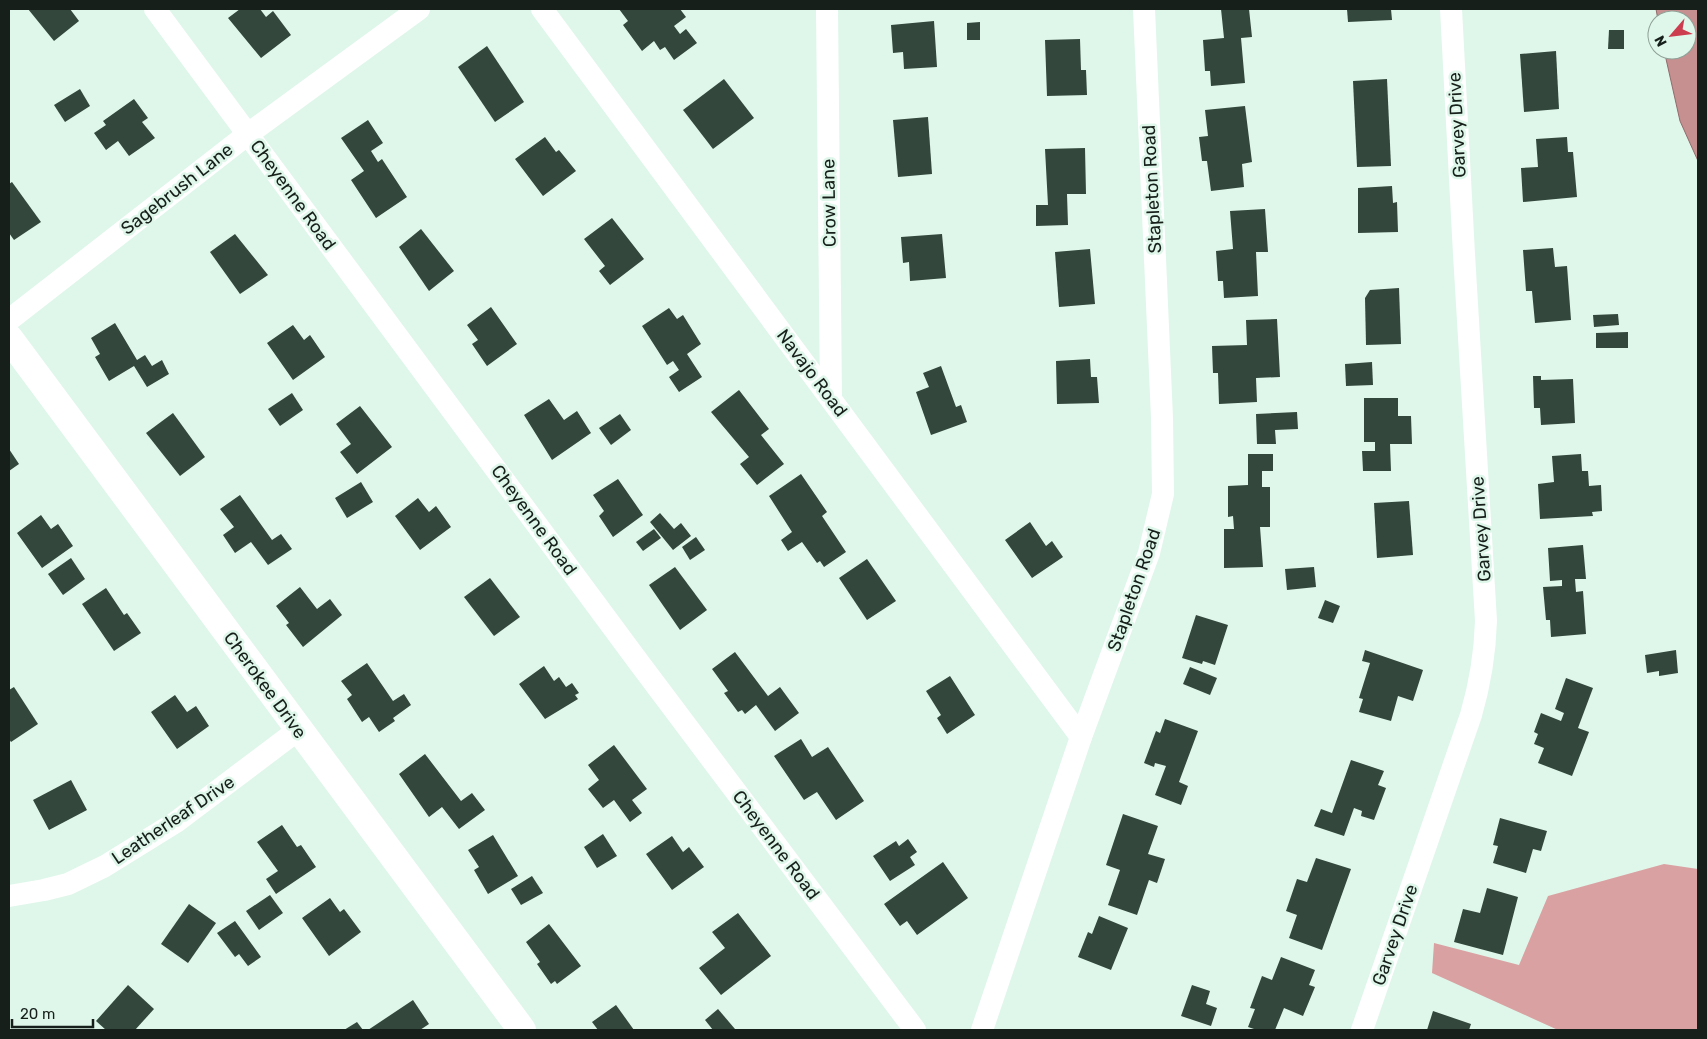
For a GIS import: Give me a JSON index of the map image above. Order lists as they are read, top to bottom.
{
  "streets": {
    "street": [
      "Garvey Drive",
      "Sagebrush Lane",
      "Stapleton Road",
      "Cheyenne Road",
      "Crow Lane",
      "Navajo Road",
      "Cherokee Drive",
      "Leatherleaf Drive"
    ]
  },
  "crossings": [
    ["Sagebrush Lane", "Cheyenne Road"],
    ["Stapleton Road", "Navajo Road"],
    ["Crow Lane", "Navajo Road"],
    ["Cherokee Drive", "Leatherleaf Drive"]
  ],
  "scale_bar": "20 m",
  "north": "bottom left"
}
